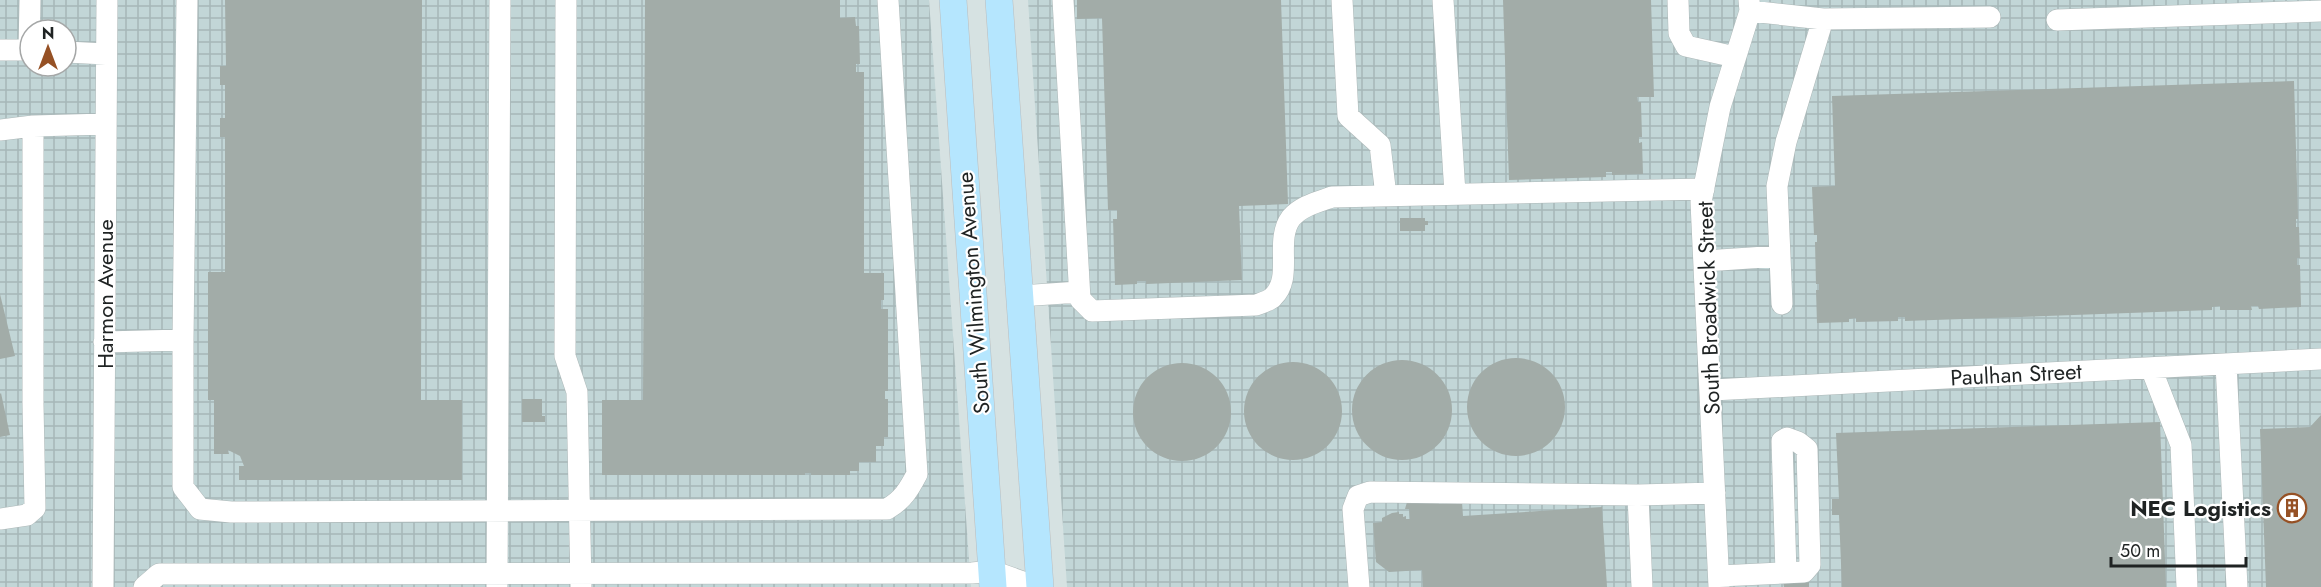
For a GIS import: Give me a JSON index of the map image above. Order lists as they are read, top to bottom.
{
  "streets": {
    "main road": ["South Wilmington Avenue"],
    "street": ["Harmon Avenue", "South Broadwick Street", "Paulhan Street"]
  },
  "crossings": [
    ["South Broadwick Street", "Paulhan Street"]
  ],
  "places": {
    "building": ["NEC Logistics"]
  },
  "scale_bar": "50 m",
  "north": "top"
}
